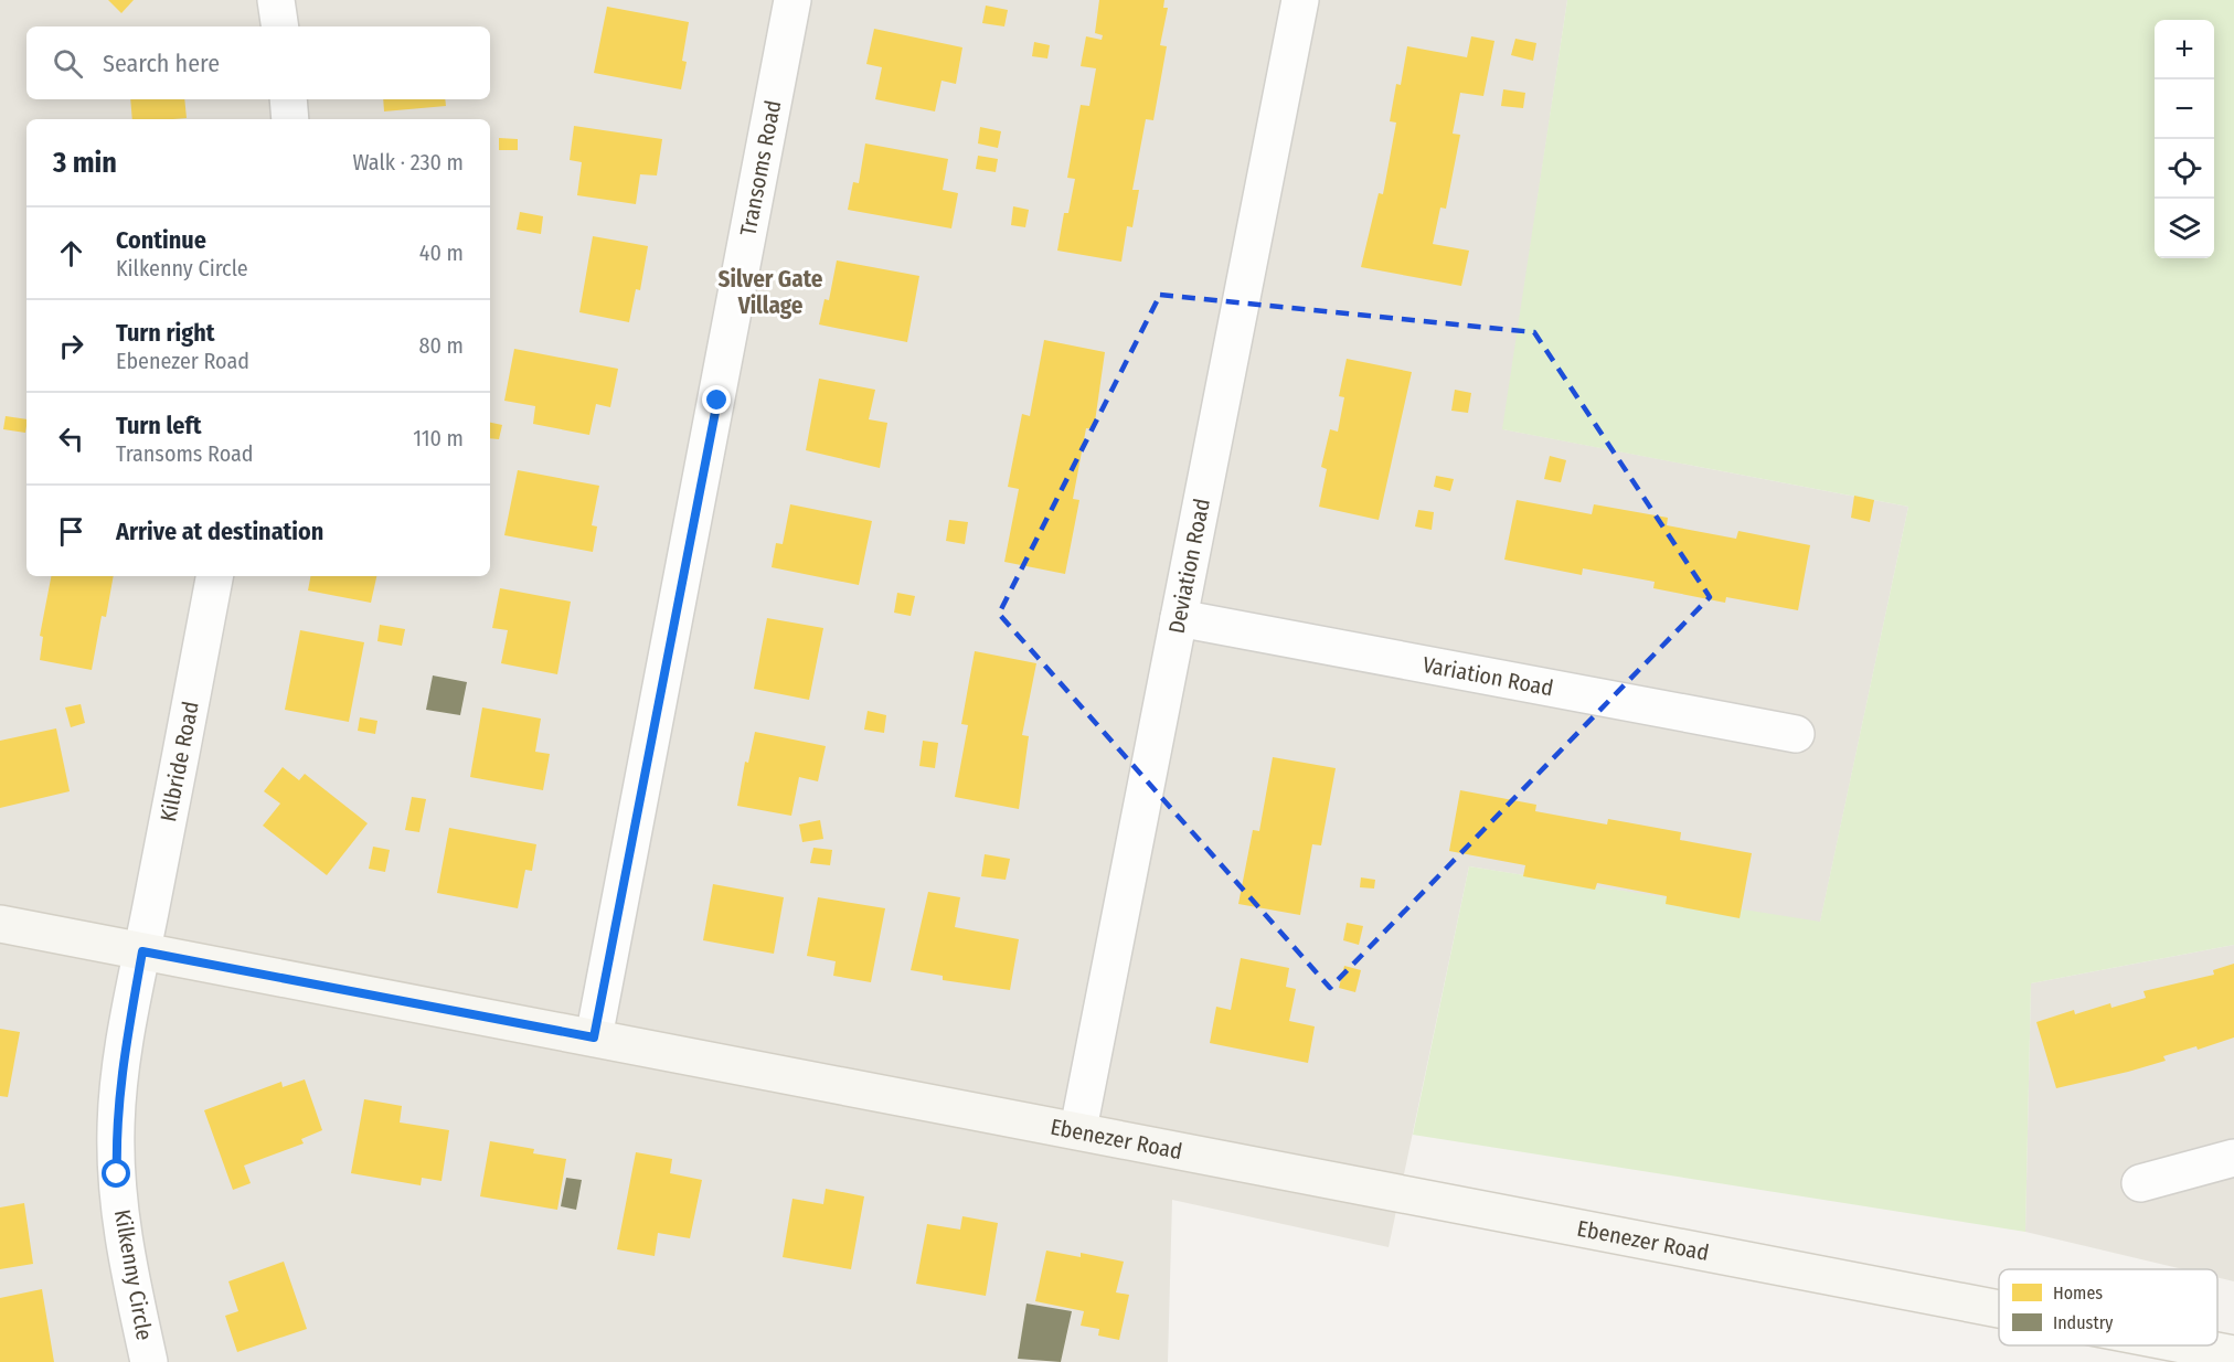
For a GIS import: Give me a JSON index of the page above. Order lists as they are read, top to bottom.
{
  "streets": {
    "street": [
      "Transoms Road",
      "Deviation Road",
      "Variation Road",
      "Kilbride Road",
      "Ebenezer Road",
      "Kilkenny Circle"
    ]
  },
  "crossings": [
    ["Transoms Road", "Ebenezer Road"],
    ["Deviation Road", "Variation Road"],
    ["Deviation Road", "Ebenezer Road"],
    ["Kilbride Road", "Ebenezer Road"],
    ["Kilbride Road", "Kilkenny Circle"],
    ["Ebenezer Road", "Kilkenny Circle"]
  ],
  "districts": ["Silver Gate Village"],
  "legend": ["Homes", "Industry"],
  "page": {
    "map_buttons": ["+", "−"],
    "search": "Search here",
    "heading": ["3 min", "Walk · 230 m"],
    "list": [
      ["Continue", "Kilkenny Circle", "40 m"],
      ["Turn right", "Ebenezer Road", "80 m"],
      ["Turn left", "Transoms Road", "110 m"],
      "Arrive at destination"
    ]
  }
}
